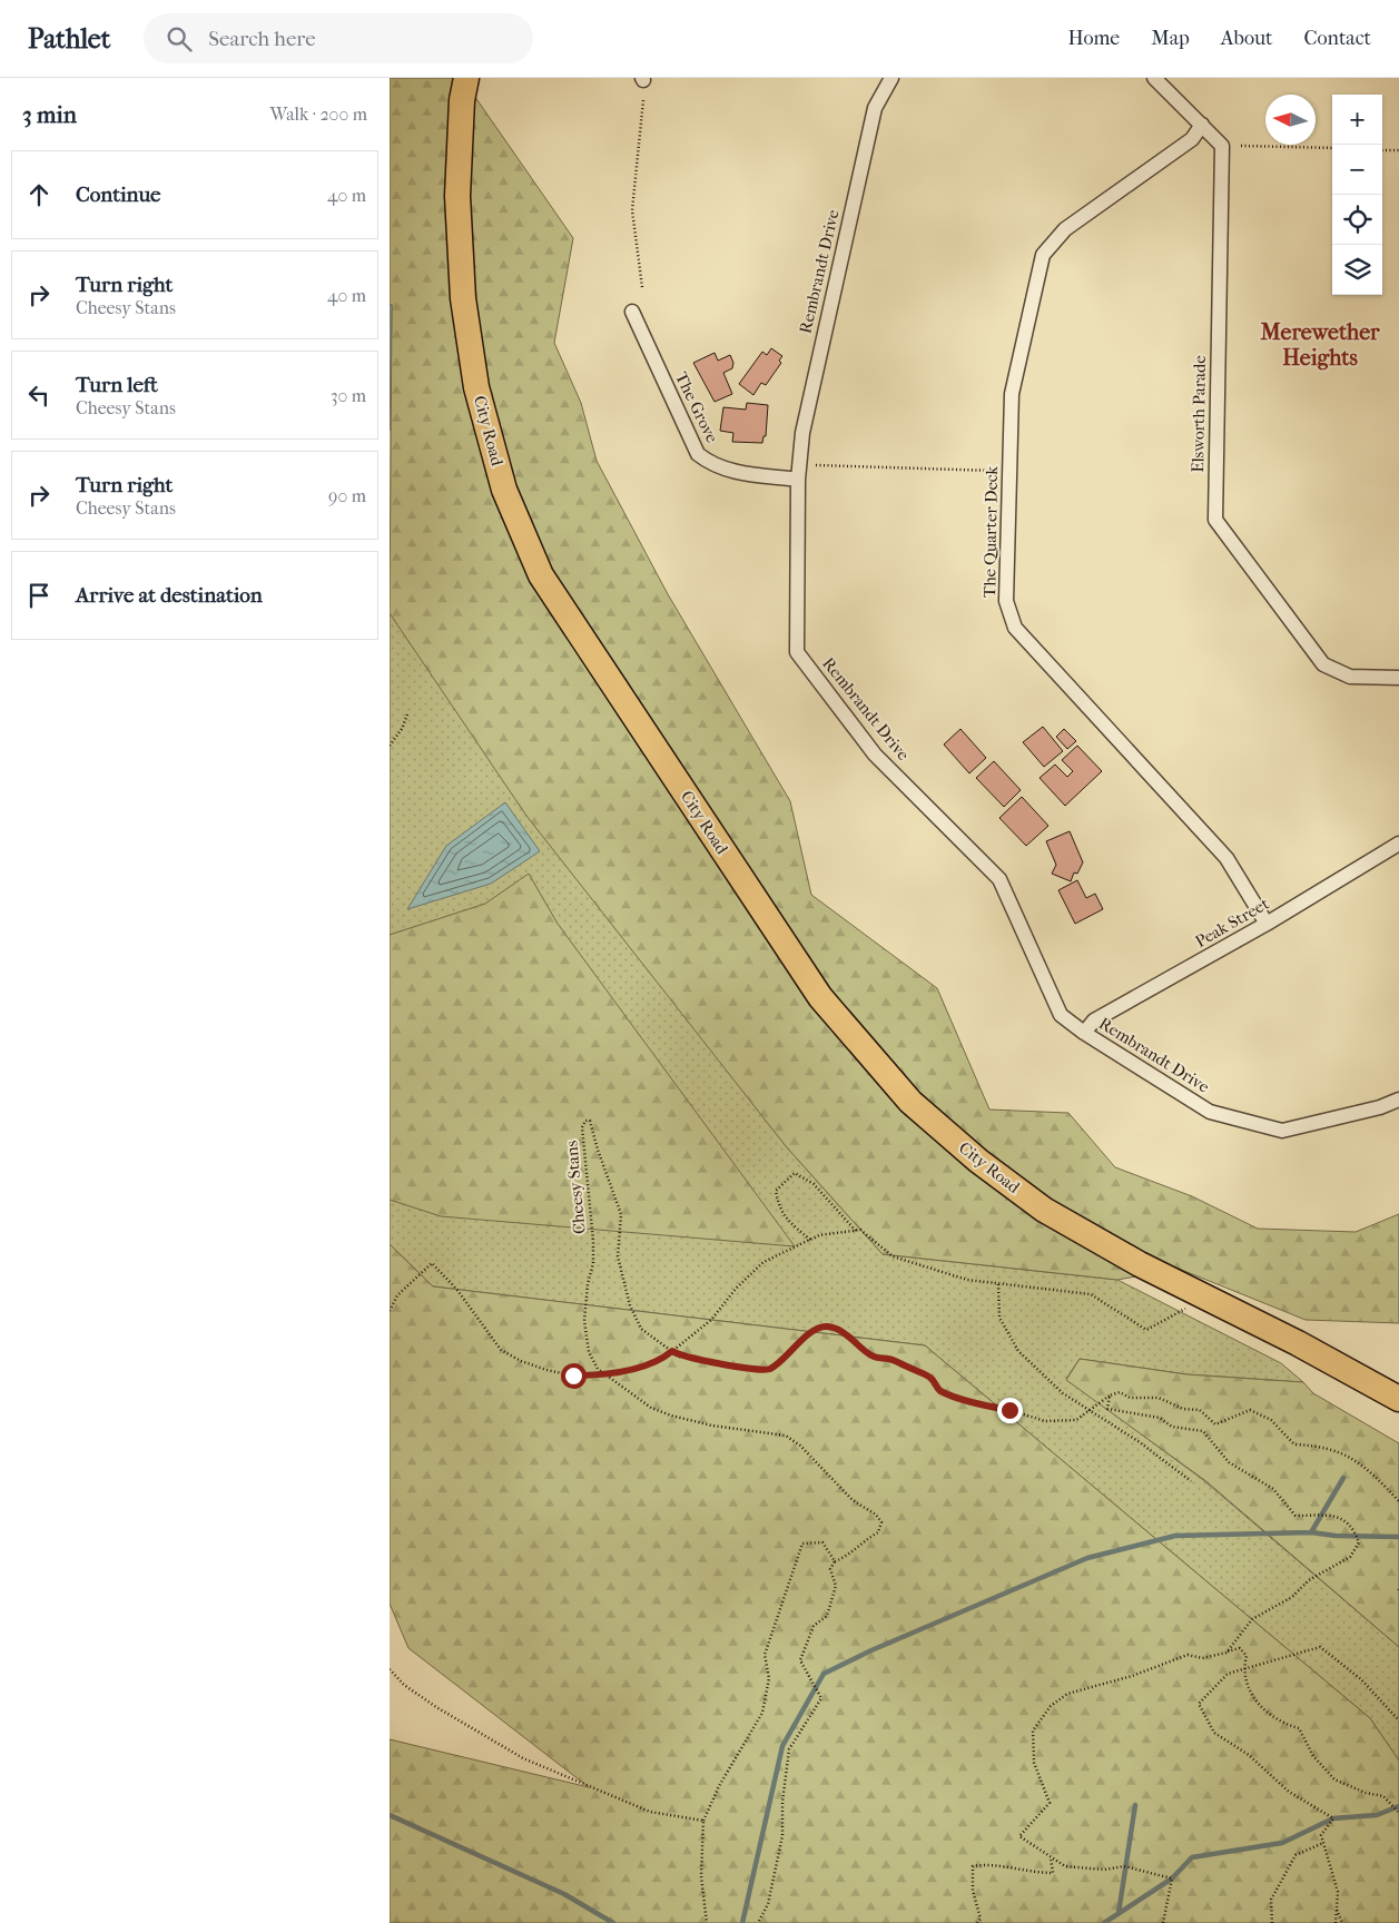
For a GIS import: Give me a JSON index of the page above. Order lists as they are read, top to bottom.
{
  "streets": {
    "highway": ["City Road"],
    "street": [
      "Rembrandt Drive",
      "The Grove",
      "Elsworth Parade",
      "The Quarter Deck",
      "Peak Street"
    ],
    "path": ["Cheesy Stans"]
  },
  "crossings": [
    ["Rembrandt Drive", "The Grove"],
    ["Rembrandt Drive", "Peak Street"],
    ["Elsworth Parade", "The Quarter Deck"],
    ["The Quarter Deck", "Peak Street"]
  ],
  "districts": ["Merewether Heights"],
  "north": "left",
  "page": {
    "header": "Pathlet",
    "search": "Search here",
    "nav": [
      "Home",
      "Map",
      "About",
      "Contact"
    ],
    "heading": ["3 min", "Walk · 200 m"],
    "map_buttons": ["+", "−"],
    "list": [
      ["Continue", "40 m"],
      ["Turn right", "Cheesy Stans", "40 m"],
      ["Turn left", "Cheesy Stans", "30 m"],
      ["Turn right", "Cheesy Stans", "90 m"],
      "Arrive at destination"
    ]
  }
}
